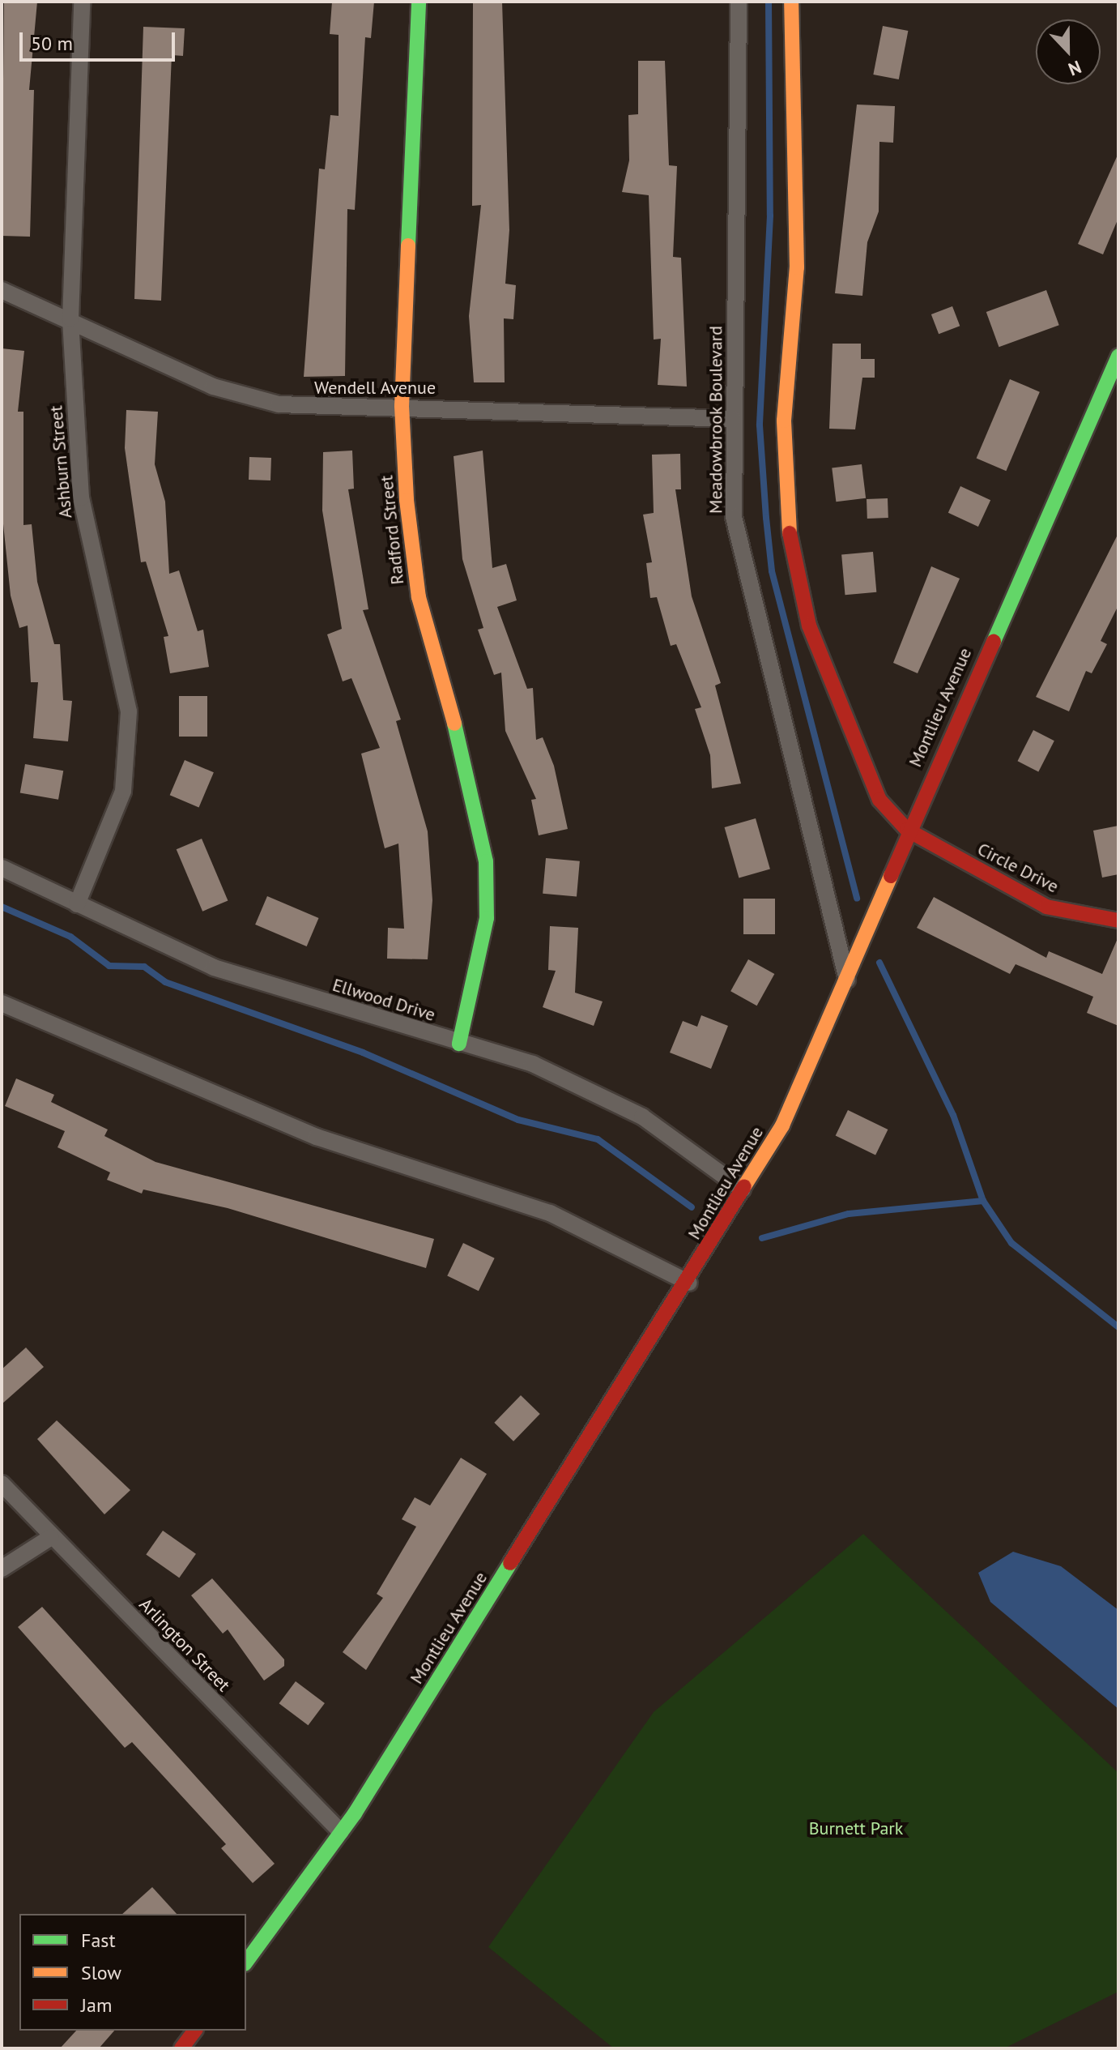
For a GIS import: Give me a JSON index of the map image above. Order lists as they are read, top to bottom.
{
  "streets": {
    "street": [
      "Wendell Avenue",
      "Meadowbrook Boulevard",
      "Ashburn Street",
      "Radford Street",
      "Montlieu Avenue",
      "Circle Drive",
      "Ellwood Drive",
      "Arlington Street"
    ]
  },
  "crossings": [
    ["Wendell Avenue", "Meadowbrook Boulevard"],
    ["Wendell Avenue", "Ashburn Street"],
    ["Wendell Avenue", "Radford Street"],
    ["Meadowbrook Boulevard", "Montlieu Avenue"],
    ["Ashburn Street", "Ellwood Drive"],
    ["Radford Street", "Ellwood Drive"],
    ["Montlieu Avenue", "Circle Drive"],
    ["Montlieu Avenue", "Ellwood Drive"],
    ["Montlieu Avenue", "Arlington Street"]
  ],
  "parks": ["Burnett Park"],
  "legend": ["Fast", "Slow", "Jam"],
  "scale_bar": "50 m",
  "north": "bottom"
}
